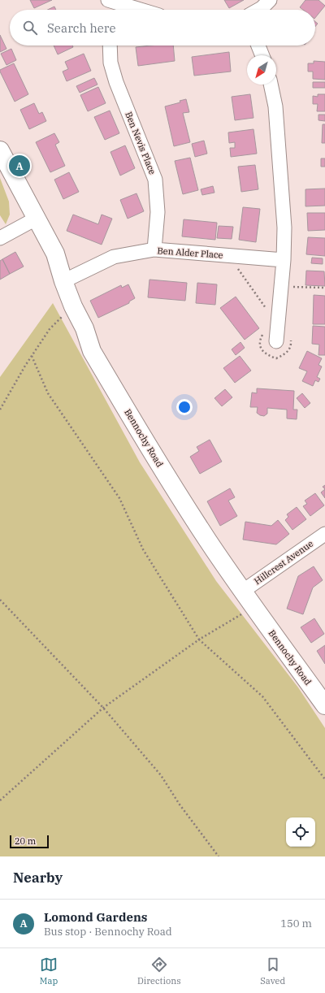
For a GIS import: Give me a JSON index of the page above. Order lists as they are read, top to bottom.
{
  "streets": {
    "street": [
      "Ben Nevis Place",
      "Ben Alder Place",
      "Bennochy Road",
      "Hillcrest Avenue"
    ]
  },
  "crossings": [
    ["Ben Nevis Place", "Ben Alder Place"],
    ["Ben Alder Place", "Bennochy Road"],
    ["Bennochy Road", "Hillcrest Avenue"]
  ],
  "scale_bar": "20 m",
  "north": "bottom left",
  "page": {
    "search": "Search here",
    "pins": "A",
    "scale": "20 m",
    "heading": "Nearby",
    "list": [
      {
        "mark": "A",
        "name": "Lomond Gardens",
        "note": "Bus stop · Bennochy Road",
        "value": "150 m"
      }
    ],
    "nav": ["Map", "Directions", "Saved"]
  }
}
